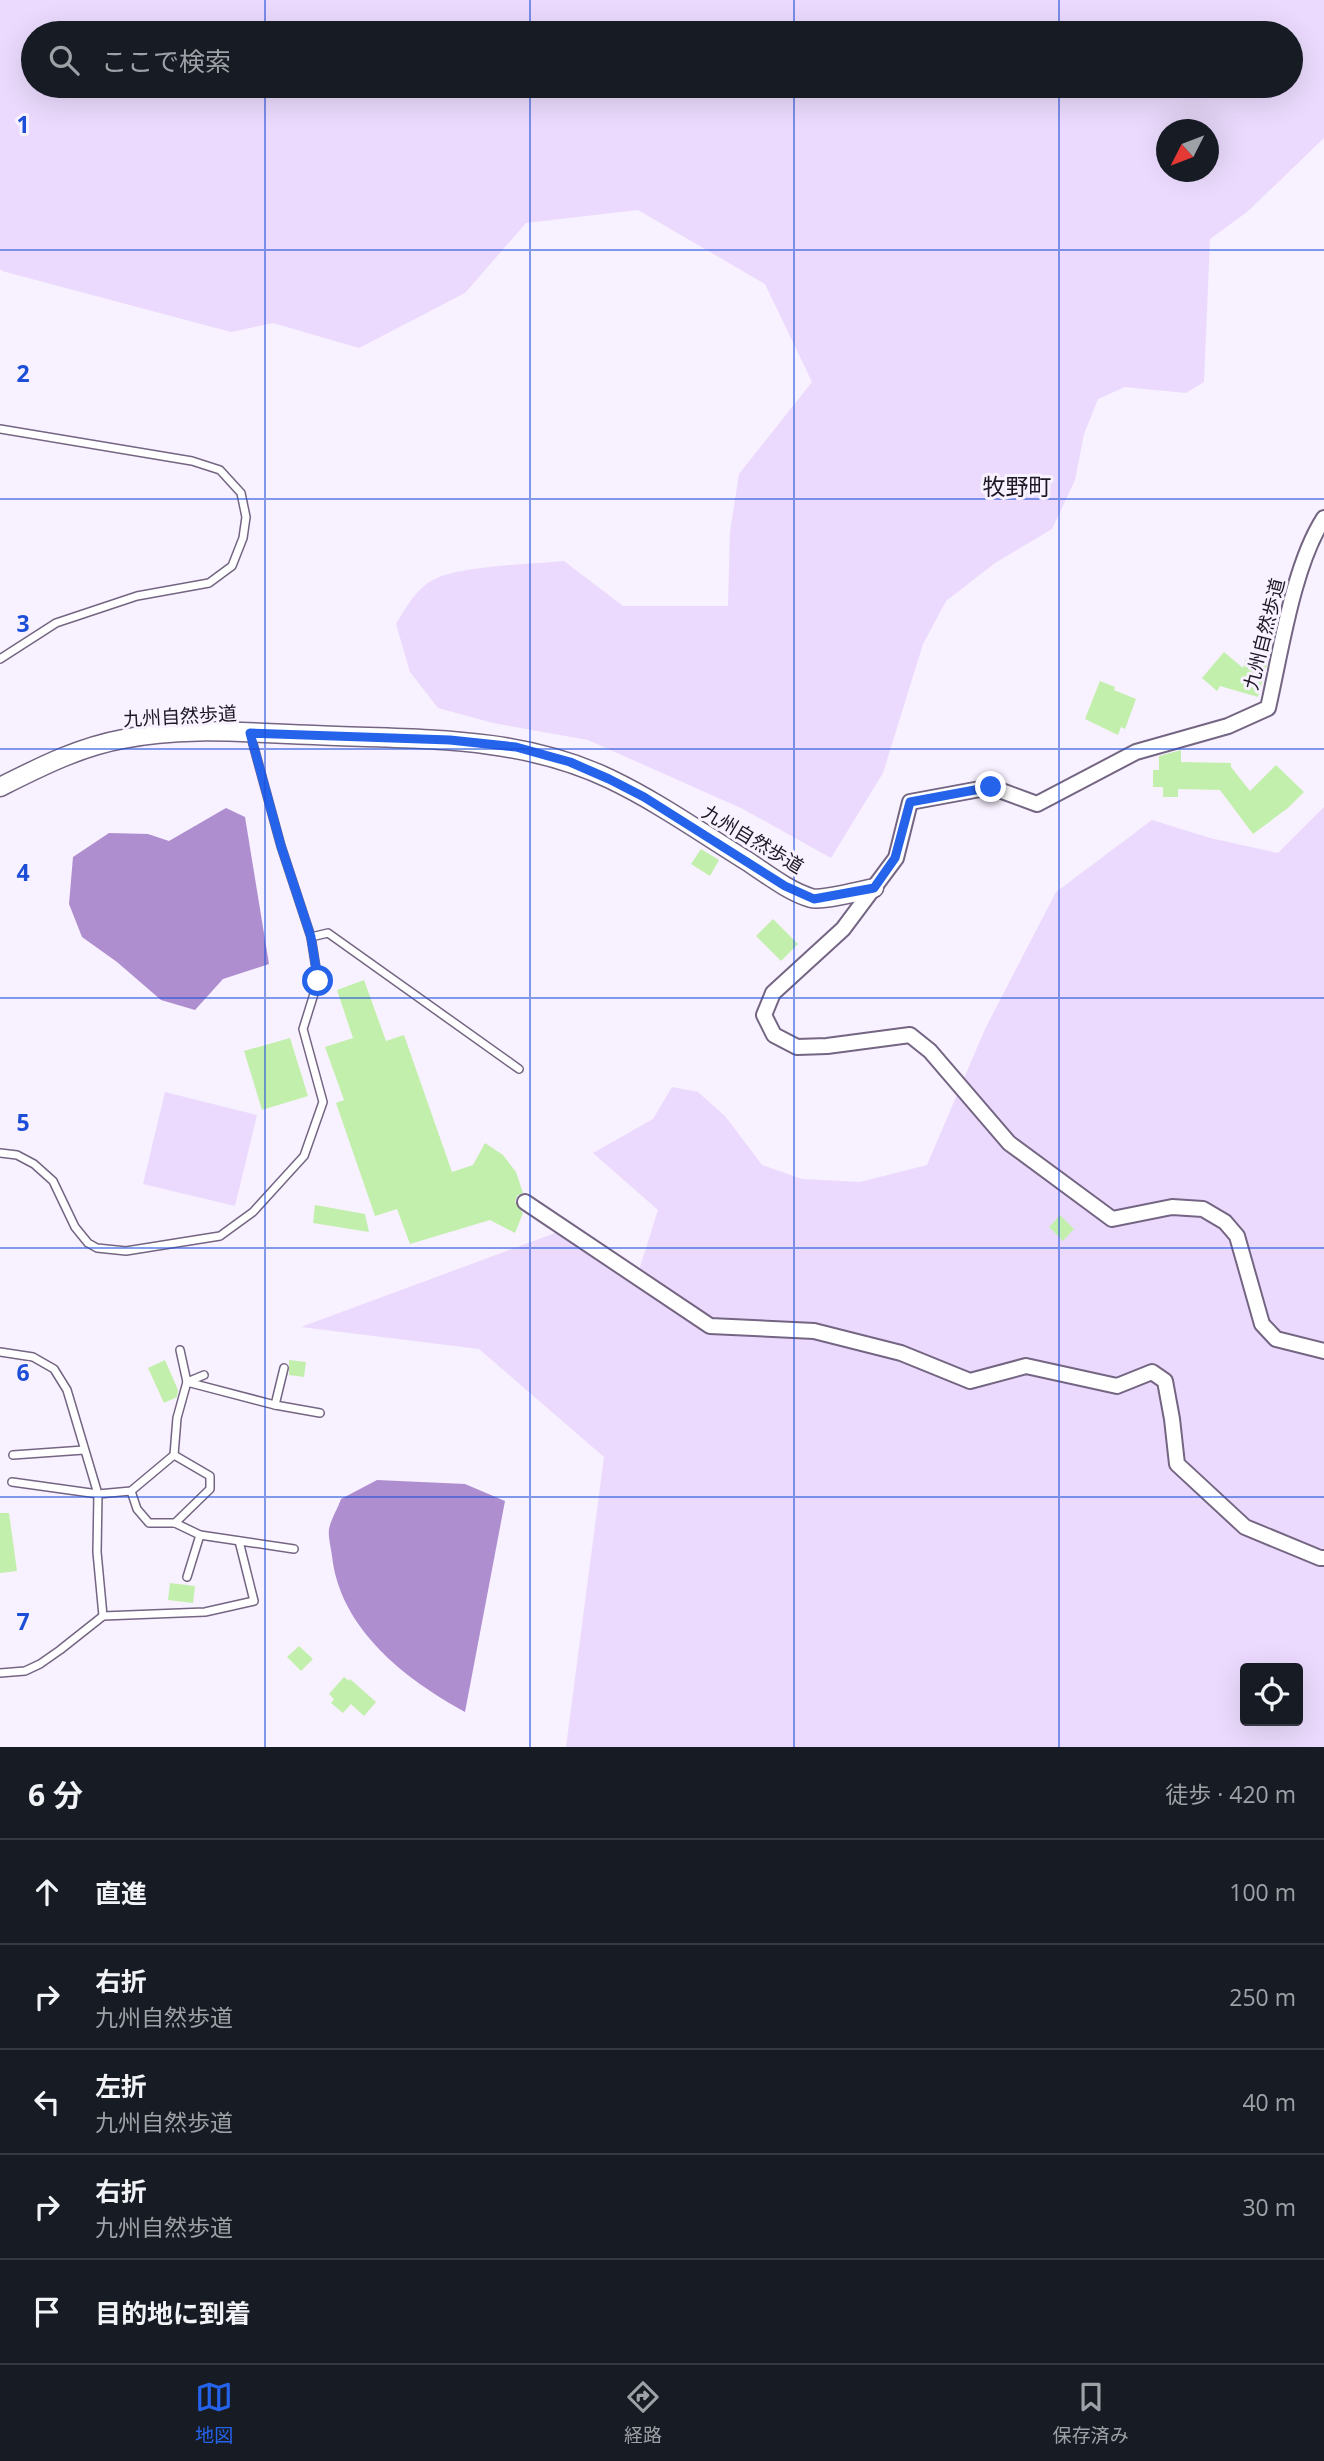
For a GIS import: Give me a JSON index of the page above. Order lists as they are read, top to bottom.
{
  "streets": {
    "street": ["九州自然歩道"]
  },
  "districts": ["牧野町"],
  "north": "bottom left",
  "page": {
    "search": "ここで検索",
    "heading": ["6 分", "徒歩 · 420 m"],
    "list": [
      ["直進", "100 m"],
      ["右折", "九州自然歩道", "250 m"],
      ["左折", "九州自然歩道", "40 m"],
      ["右折", "九州自然歩道", "30 m"],
      "目的地に到着"
    ],
    "nav": ["地図", "経路", "保存済み"]
  },
  "grid": {
    "rows": [
      "1",
      "2",
      "3",
      "4",
      "5",
      "6",
      "7"
    ]
  }
}
